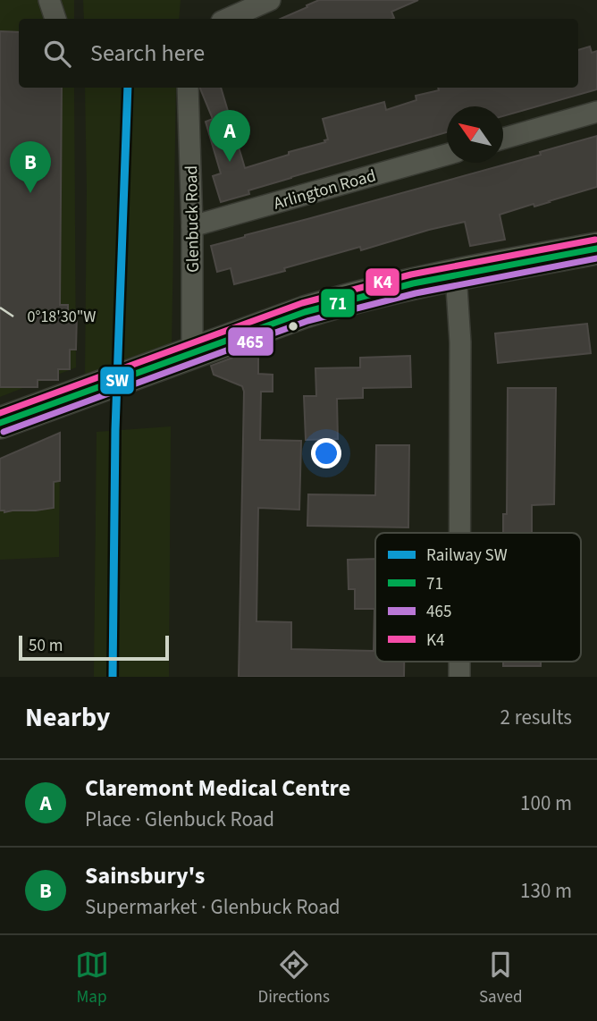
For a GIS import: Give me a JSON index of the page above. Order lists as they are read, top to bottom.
{
  "streets": {
    "street": ["Arlington Road", "Glenbuck Road"]
  },
  "crossings": [
    ["Arlington Road", "Glenbuck Road"]
  ],
  "lines": [
    "rail line SW",
    "transit line K4",
    "transit line 71",
    "transit line 465"
  ],
  "legend": [
    "Railway SW",
    "71",
    "465",
    "K4"
  ],
  "scale_bar": "50 m",
  "north": "top left",
  "page": {
    "search": "Search here",
    "pins": ["A", "B"],
    "scale": "50 m",
    "heading": ["Nearby", "2 results"],
    "list": [
      {
        "mark": "A",
        "name": "Claremont Medical Centre",
        "note": "Place · Glenbuck Road",
        "value": "100 m"
      },
      {
        "mark": "B",
        "name": "Sainsbury's",
        "note": "Supermarket · Glenbuck Road",
        "value": "130 m"
      }
    ],
    "nav": ["Map", "Directions", "Saved"]
  },
  "coordinates": ["0°18'30\"W"]
}
